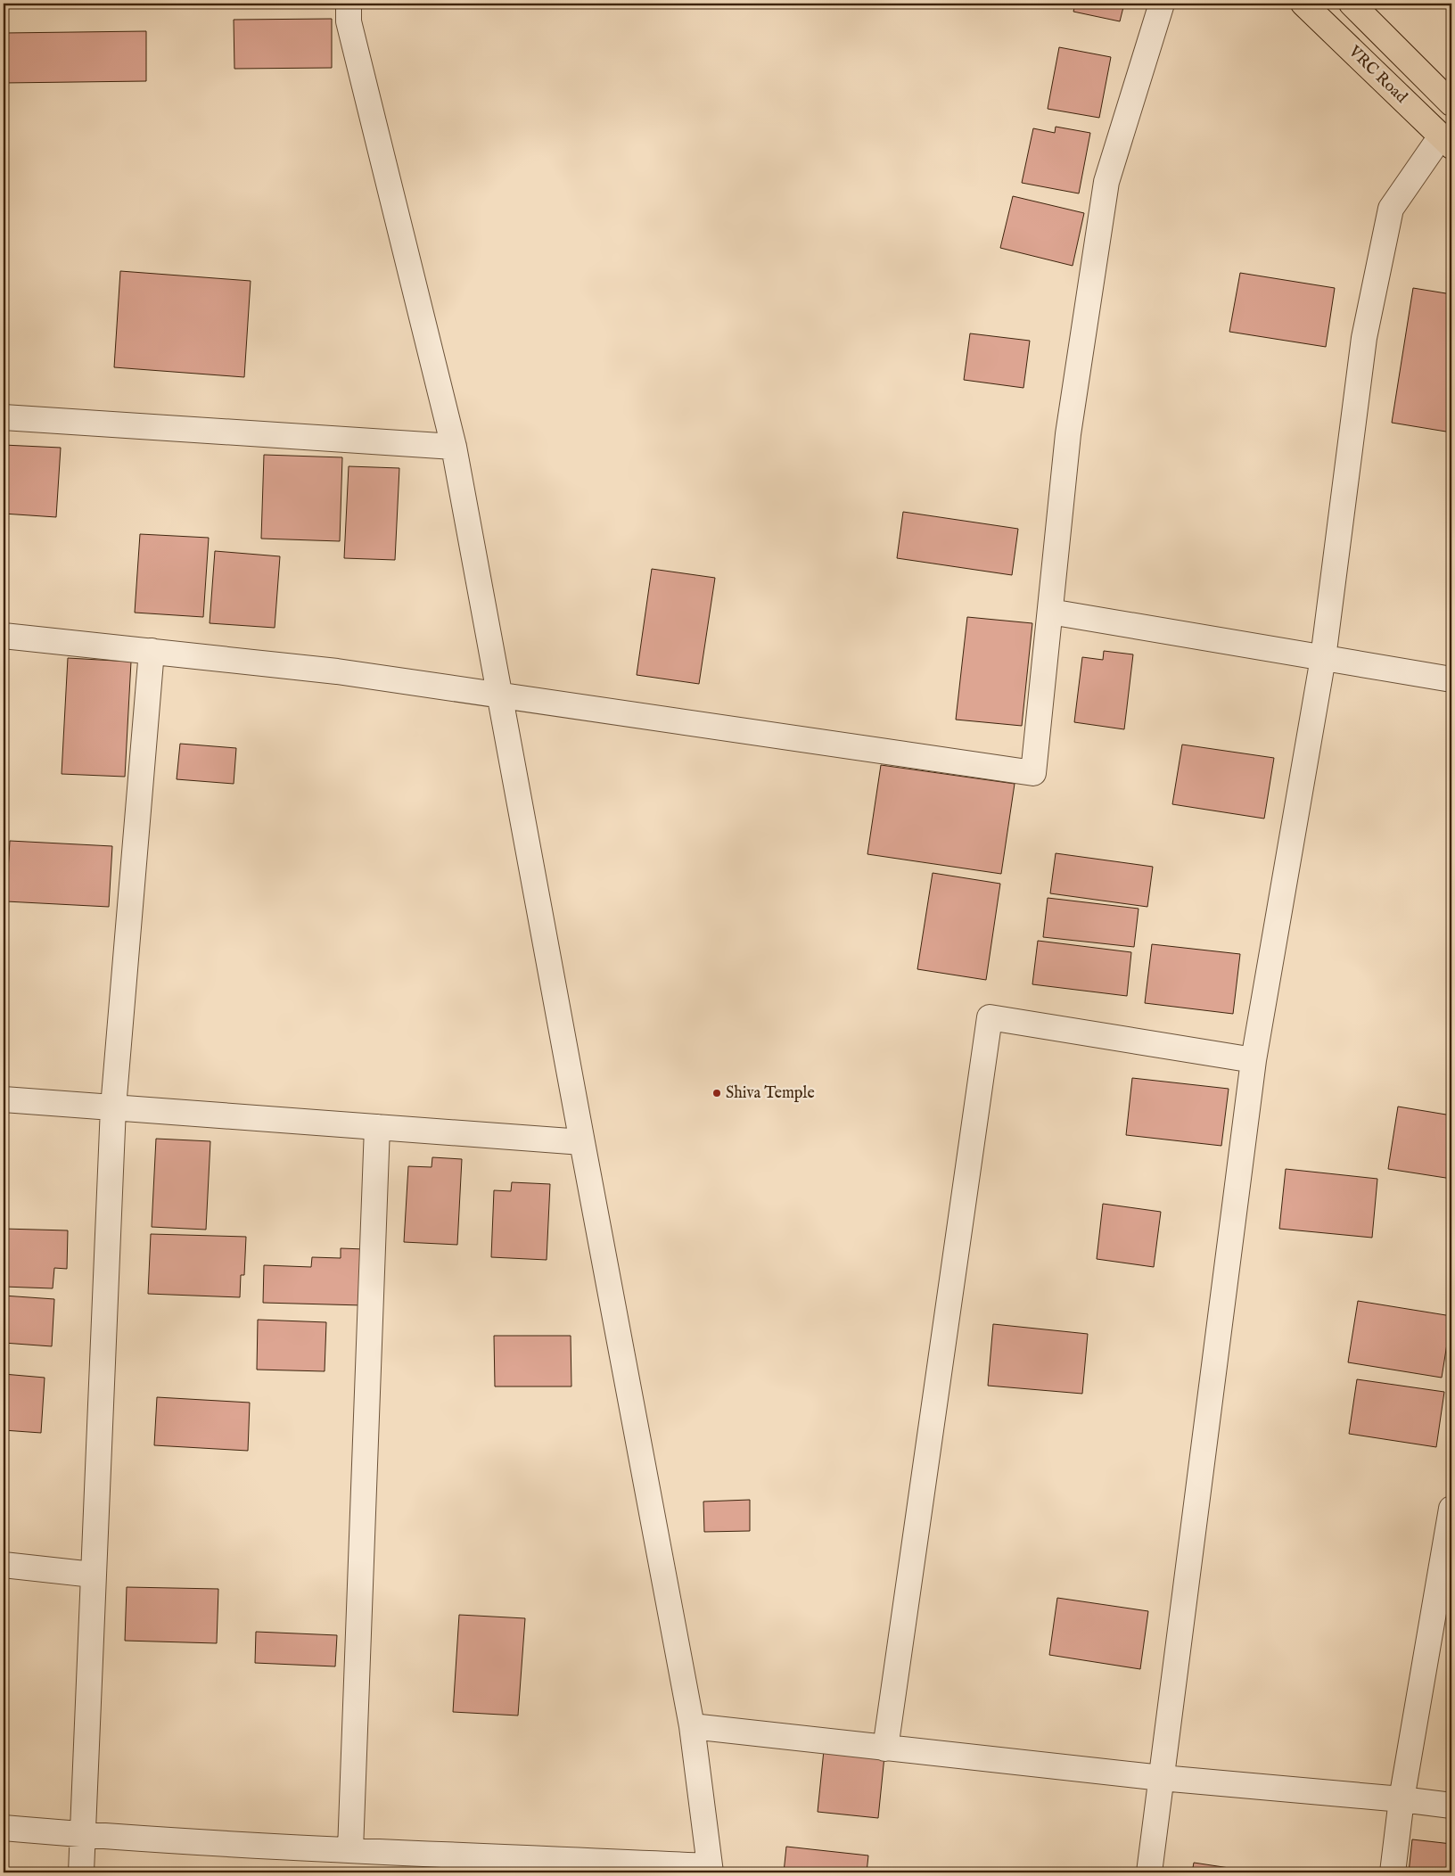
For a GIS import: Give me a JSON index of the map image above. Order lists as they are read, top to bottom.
{
  "streets": {
    "main road": ["VRC Road"]
  },
  "places": ["Shiva Temple"]
}
